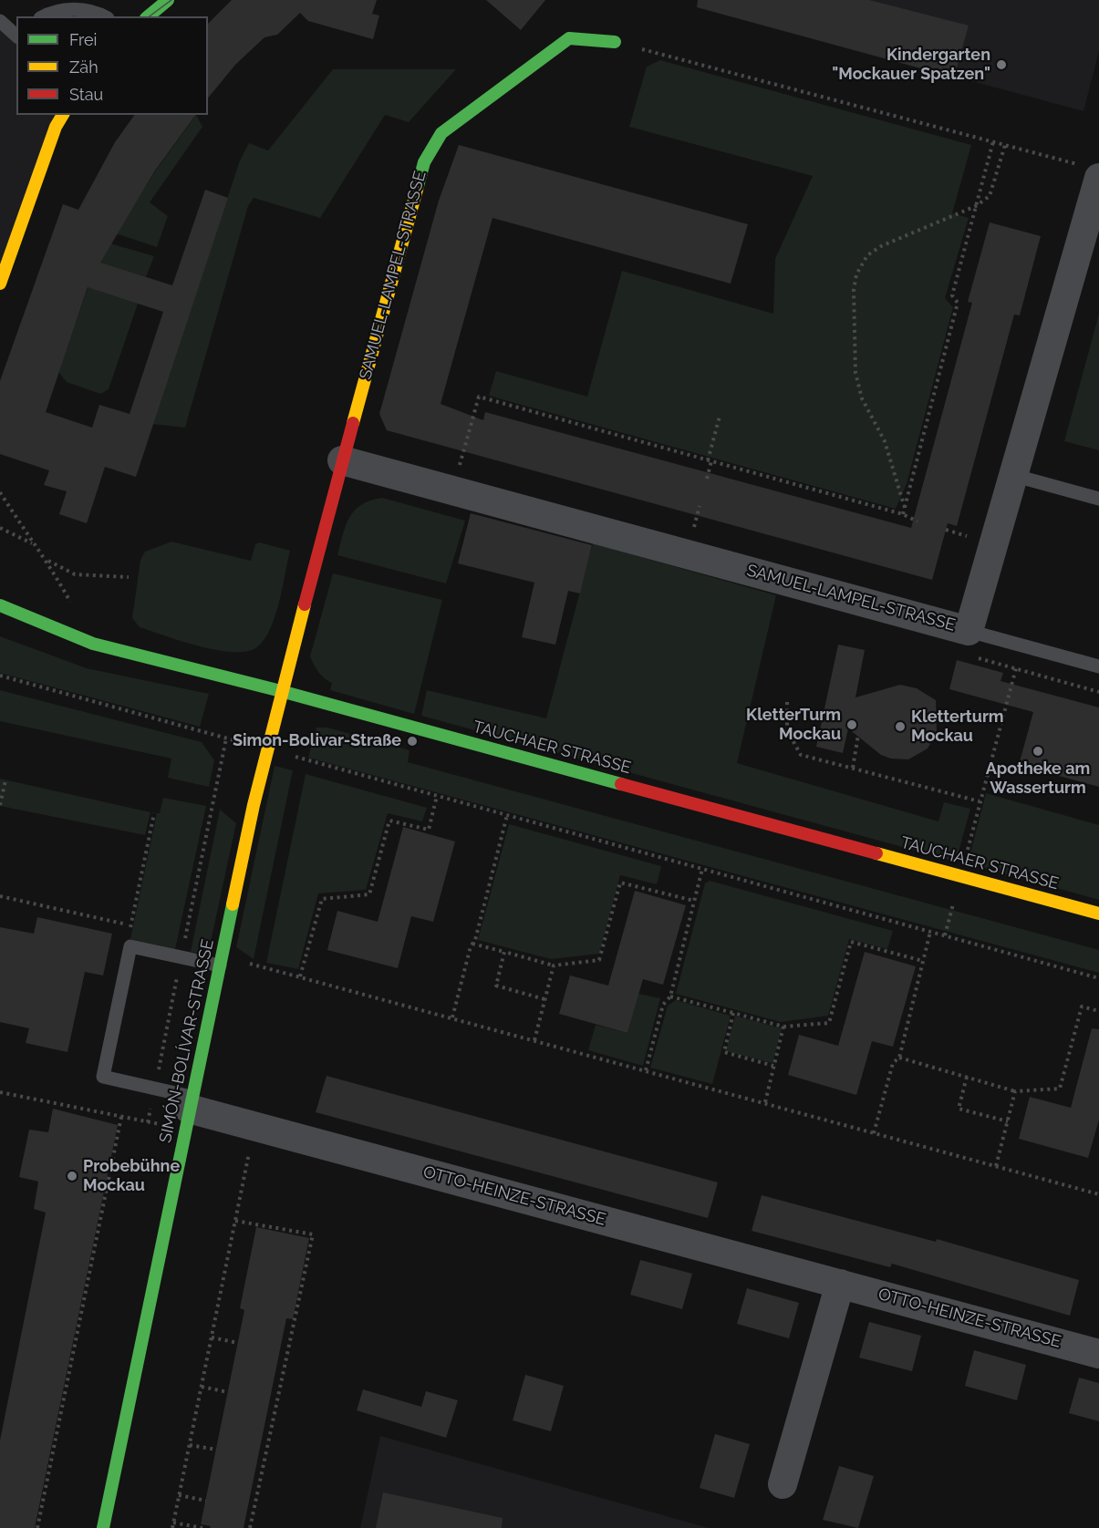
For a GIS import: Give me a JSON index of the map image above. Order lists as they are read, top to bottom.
{
  "streets": {
    "street": [
      "SAMUEL-LAMPEL-STRASSE",
      "TAUCHAER STRASSE",
      "SIMÓN-BOLÍVAR-STRASSE",
      "OTTO-HEINZE-STRASSE"
    ]
  },
  "crossings": [
    ["SAMUEL-LAMPEL-STRASSE", "TAUCHAER STRASSE"],
    ["SAMUEL-LAMPEL-STRASSE", "SIMÓN-BOLÍVAR-STRASSE"],
    ["TAUCHAER STRASSE", "SIMÓN-BOLÍVAR-STRASSE"],
    ["SIMÓN-BOLÍVAR-STRASSE", "OTTO-HEINZE-STRASSE"]
  ],
  "places": [
    "Kindergarten \"Mockauer Spatzen\"",
    "KletterTurm Mockau",
    "Kletterturm Mockau",
    "Simon-Bolivar-Straße",
    "Apotheke am Wasserturm",
    "Probebühne Mockau"
  ],
  "legend": ["Frei", "Zäh", "Stau"]
}
